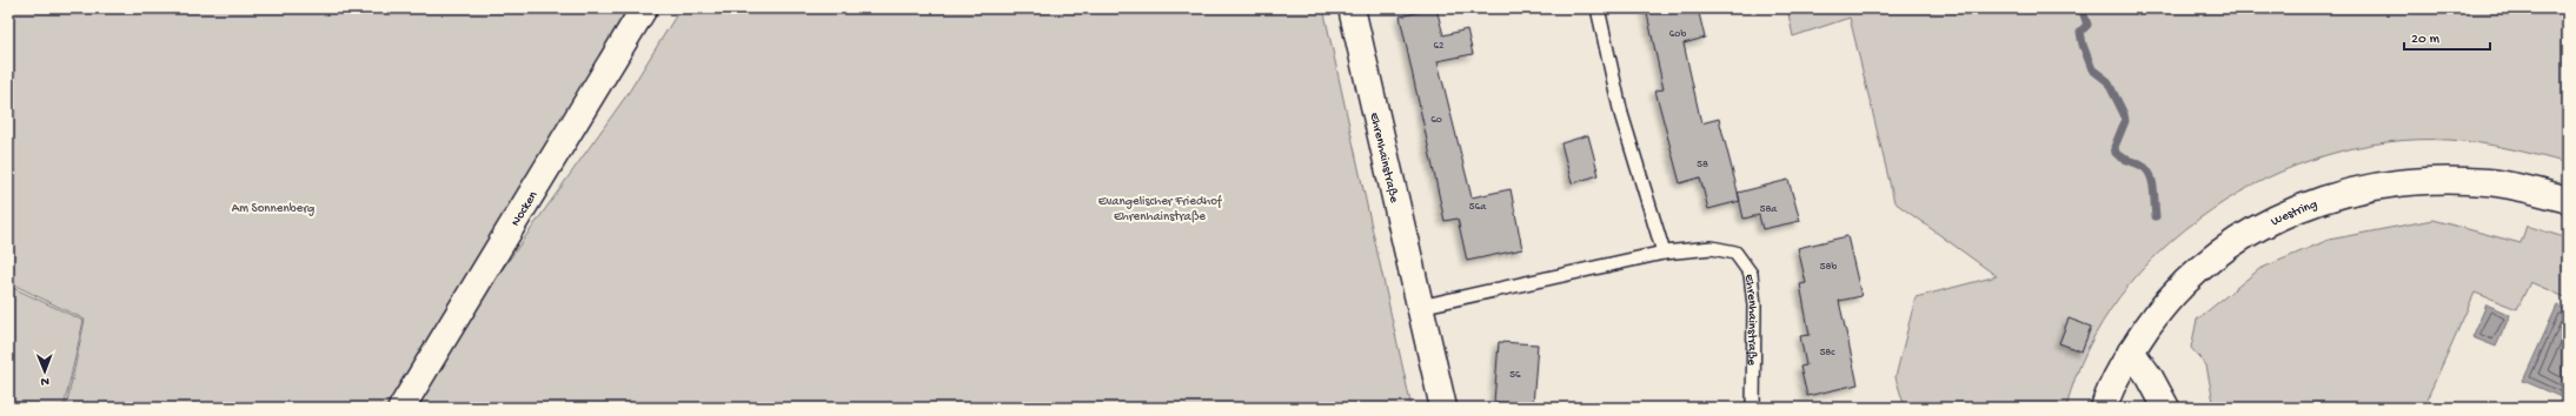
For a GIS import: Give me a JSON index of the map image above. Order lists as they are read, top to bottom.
{
  "streets": {
    "street": ["Ehrenhainstraße", "Nocken", "Westring"]
  },
  "parks": ["Evangelischer Friedhof Ehrenhainstraße", "Am Sonnenberg"],
  "house_numbers": [
    "60b",
    "62",
    "60",
    "58",
    "56a",
    "58a",
    "58b",
    "58c",
    "56"
  ],
  "scale_bar": "20 m",
  "north": "bottom"
}
